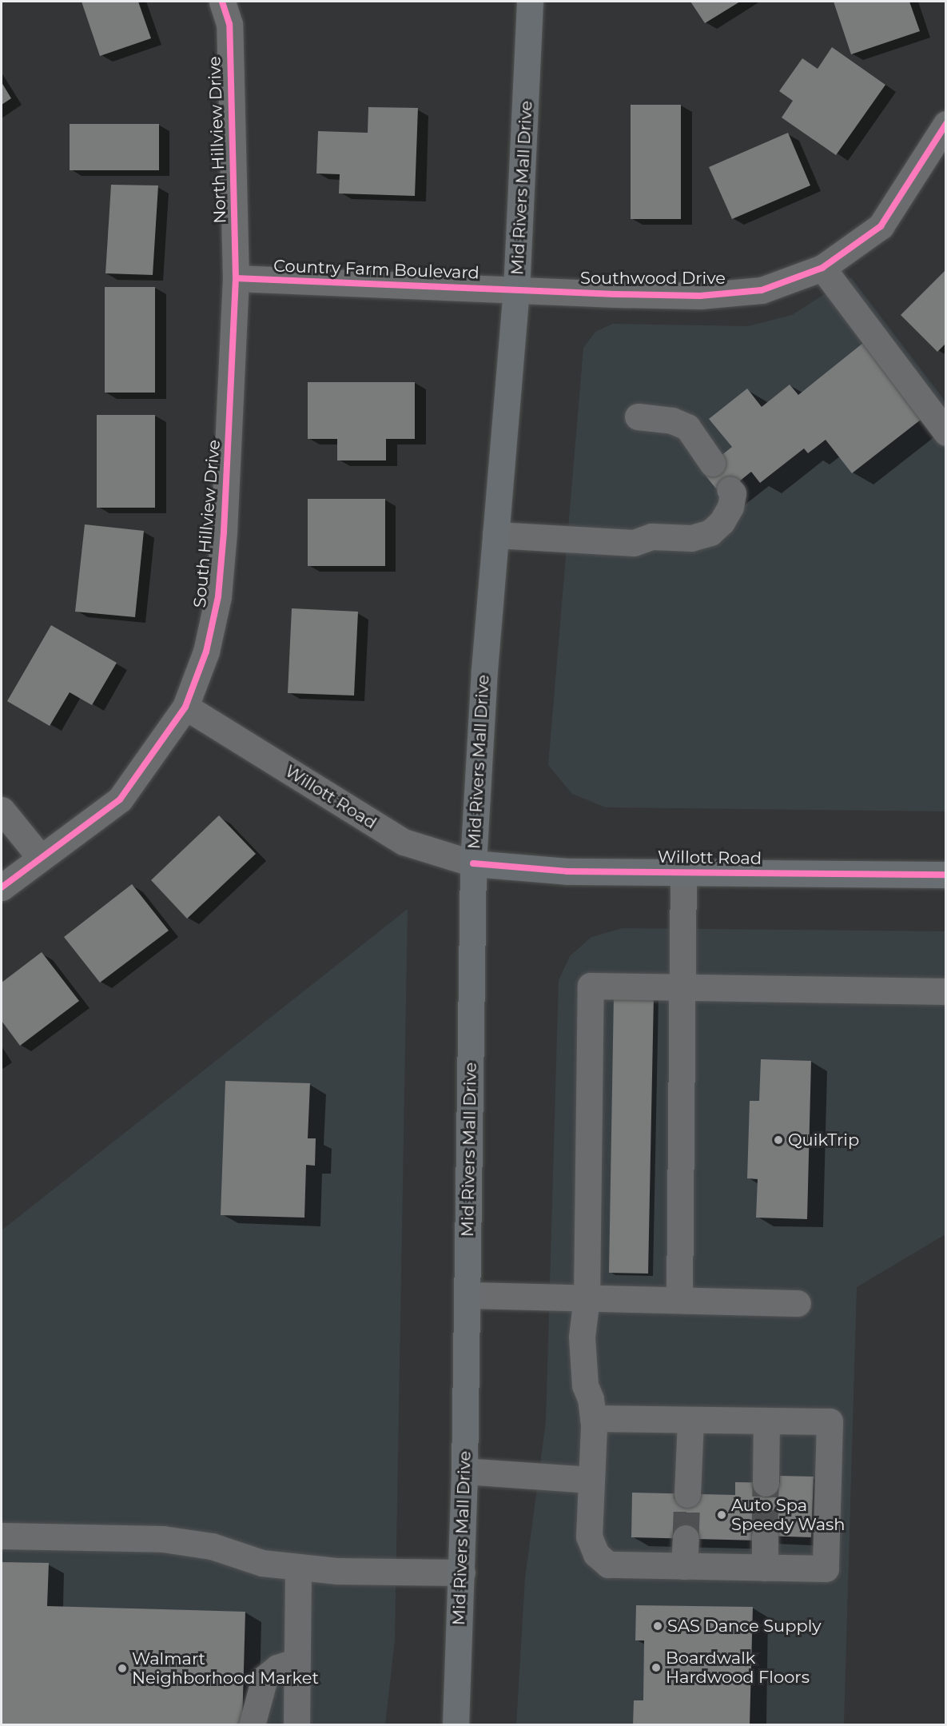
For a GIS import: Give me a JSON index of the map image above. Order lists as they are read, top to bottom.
{
  "streets": {
    "main road": ["Mid Rivers Mall Drive", "Willott Road"],
    "street": [
      "North Hillview Drive",
      "Country Farm Boulevard",
      "Southwood Drive",
      "South Hillview Drive"
    ]
  },
  "crossings": [
    ["North Hillview Drive", "Country Farm Boulevard"],
    ["North Hillview Drive", "South Hillview Drive"],
    ["Mid Rivers Mall Drive", "Country Farm Boulevard"],
    ["Mid Rivers Mall Drive", "Southwood Drive"],
    ["Mid Rivers Mall Drive", "Willott Road"],
    ["Country Farm Boulevard", "Southwood Drive"],
    ["Country Farm Boulevard", "South Hillview Drive"],
    ["South Hillview Drive", "Willott Road"]
  ],
  "places": [
    "QuikTrip",
    "Auto Spa Speedy Wash",
    "SAS Dance Supply",
    "Boardwalk Hardwood Floors",
    "Walmart Neighborhood Market"
  ]
}
